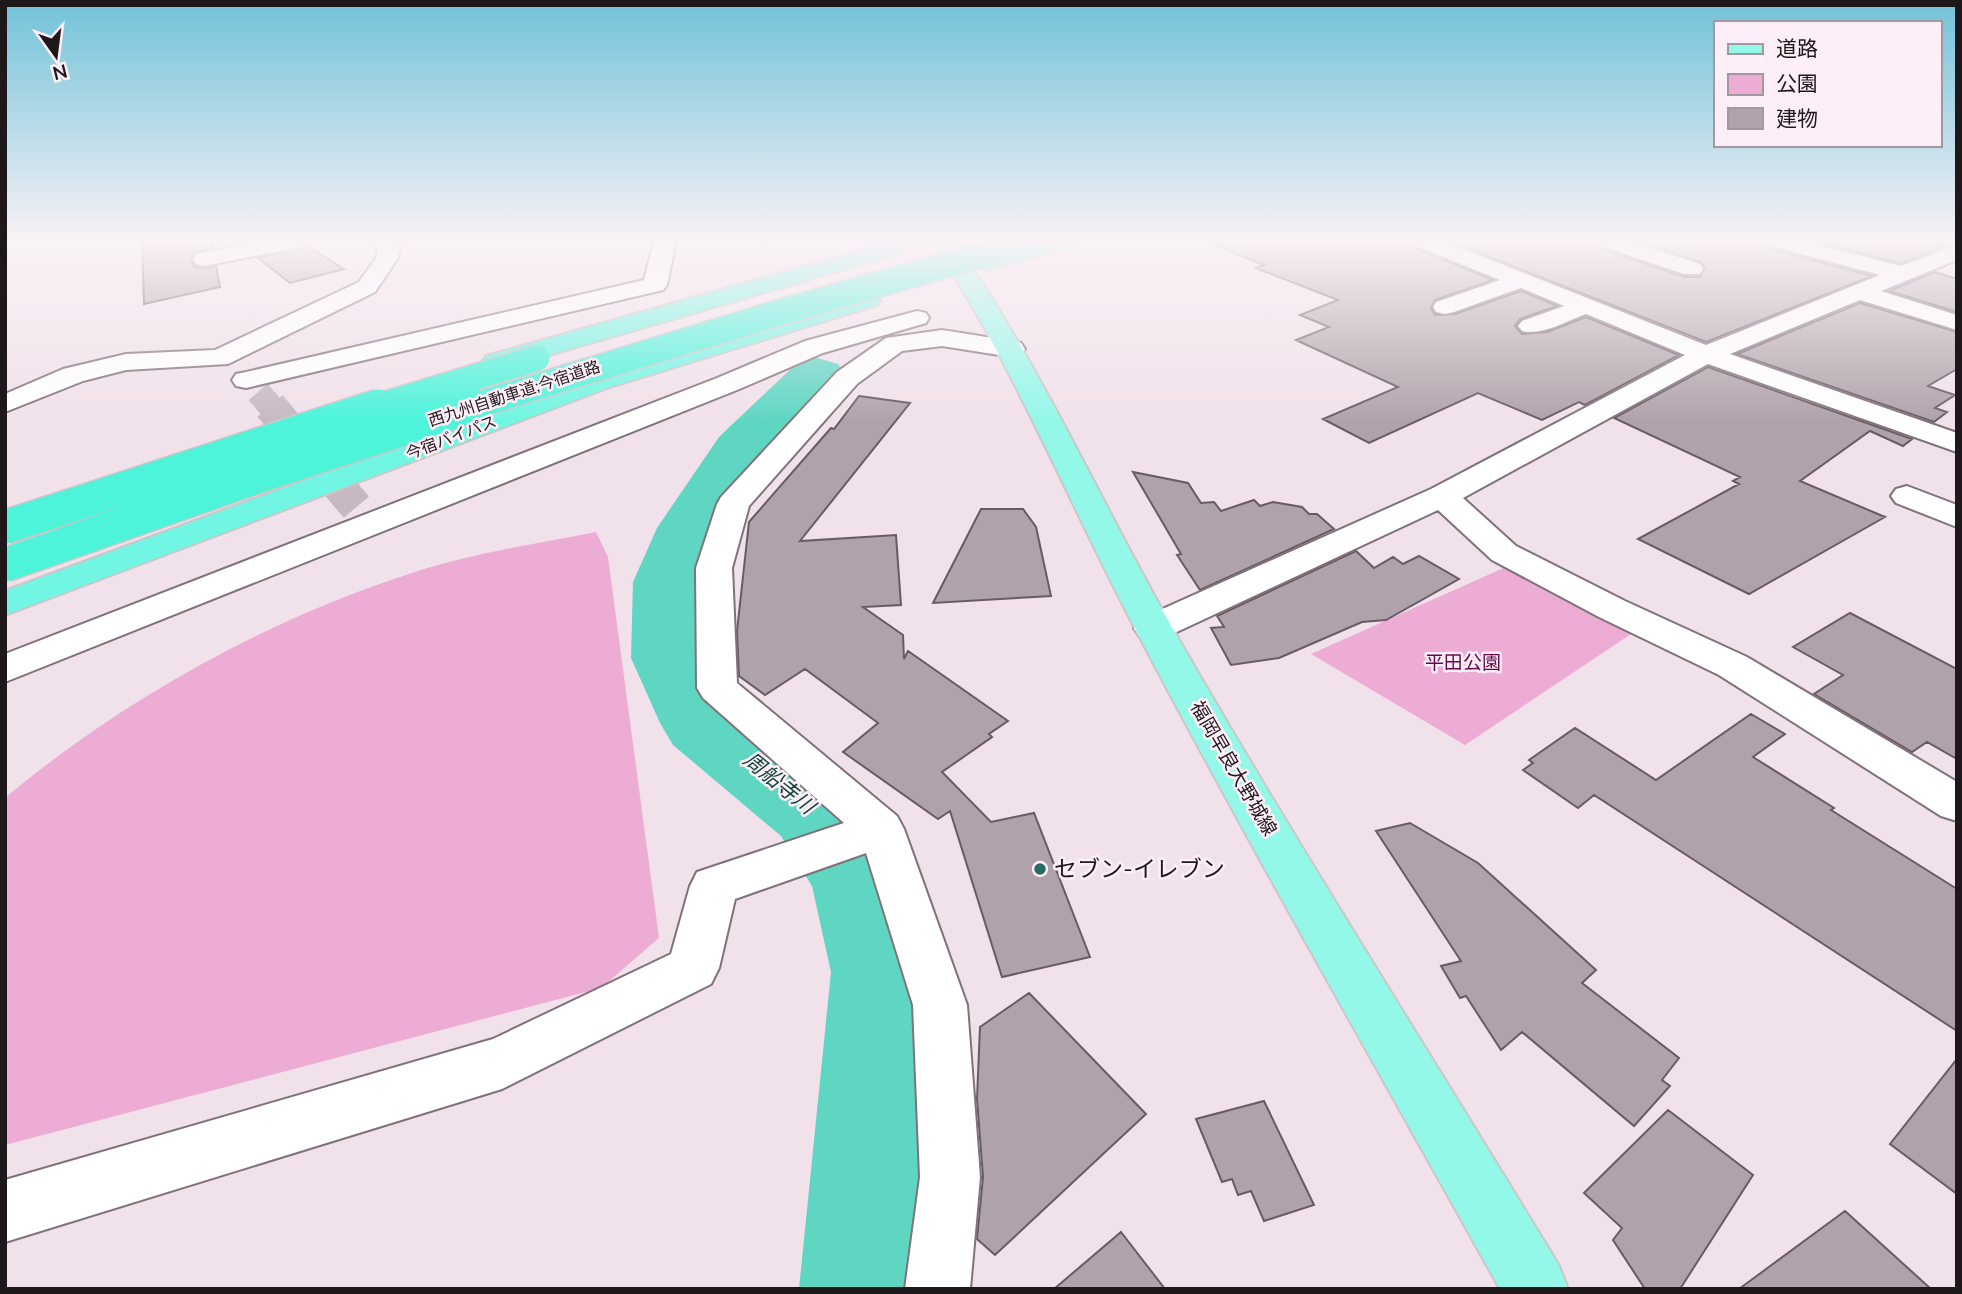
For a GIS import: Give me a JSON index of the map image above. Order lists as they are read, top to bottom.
{
  "streets": {
    "highway": ["西九州自動車道;今宿道路", "今宿バイパス"],
    "main road": ["福岡早良大野城線"]
  },
  "water": ["周船寺川"],
  "parks": ["平田公園"],
  "places": ["セブン-イレブン"],
  "legend": ["道路", "公園", "建物"],
  "north": "bottom"
}
